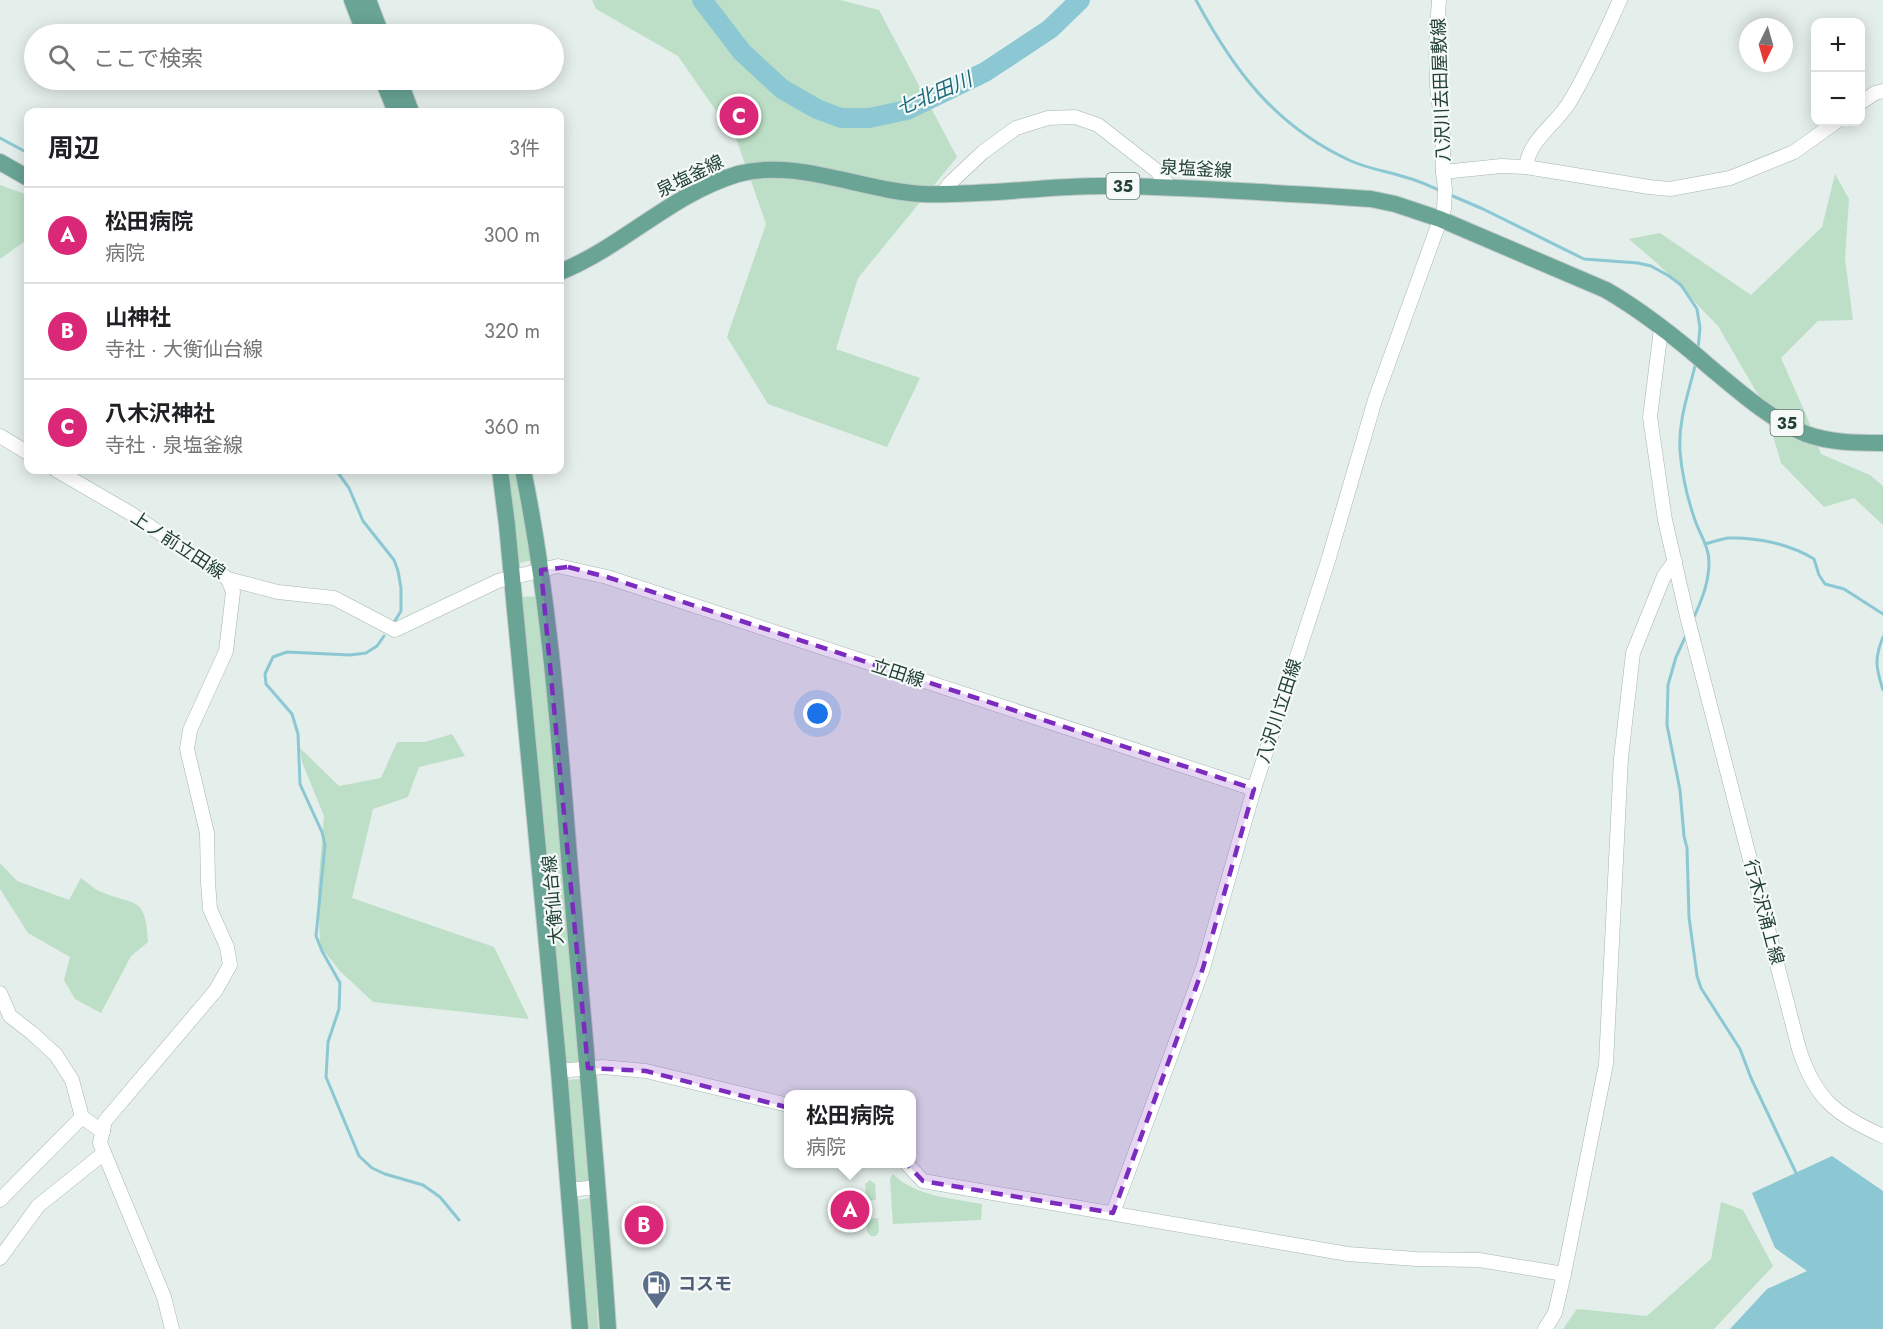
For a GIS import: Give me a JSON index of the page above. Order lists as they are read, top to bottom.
{
  "streets": {
    "main road": ["泉塩釜線", "35", "大衡仙台線"],
    "street": [
      "八沢川去田屋敷線",
      "上ノ前立田線",
      "立田線",
      "八沢川立田線",
      "行木沢涌上線"
    ]
  },
  "crossings": [
    ["八沢川去田屋敷線", "泉塩釜線"],
    ["八沢川去田屋敷線", "八沢川立田線"],
    ["泉塩釜線", "八沢川立田線"],
    ["泉塩釜線", "行木沢涌上線"],
    ["上ノ前立田線", "立田線"],
    ["上ノ前立田線", "大衡仙台線"],
    ["立田線", "八沢川立田線"],
    ["立田線", "大衡仙台線"]
  ],
  "water": ["七北田川"],
  "places": {
    "fuel station": ["コスモ"]
  },
  "north": "bottom",
  "page": {
    "map_buttons": ["+", "−"],
    "search": "ここで検索",
    "pins": ["C", "A", "B"],
    "heading": ["周辺", "3件"],
    "list": [
      {
        "mark": "A",
        "name": "松田病院",
        "note": "病院",
        "value": "300 m"
      },
      {
        "mark": "B",
        "name": "山神社",
        "note": "寺社 · 大衡仙台線",
        "value": "320 m"
      },
      {
        "mark": "C",
        "name": "八木沢神社",
        "note": "寺社 · 泉塩釜線",
        "value": "360 m"
      }
    ],
    "popup": ["松田病院", "病院"]
  }
}
